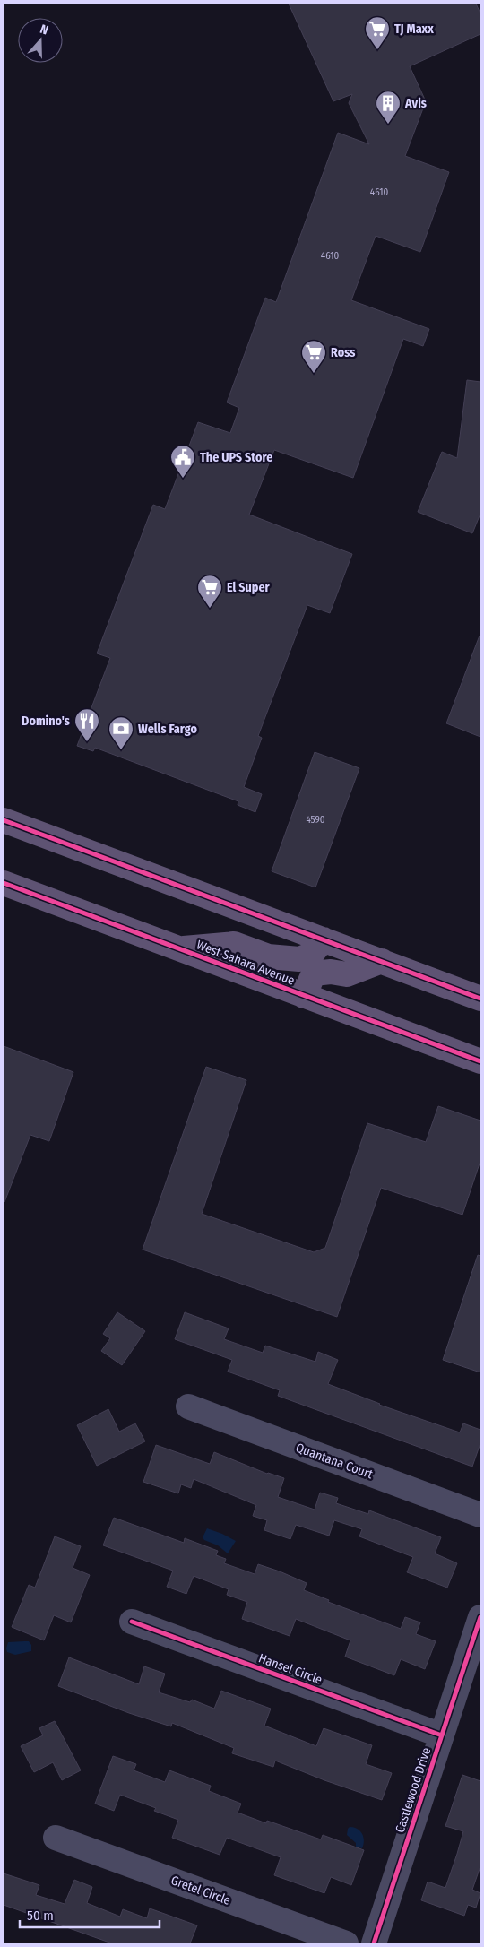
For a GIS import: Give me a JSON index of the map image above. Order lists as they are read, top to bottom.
{
  "streets": {
    "main road": ["West Sahara Avenue"],
    "street": [
      "Quantana Court",
      "Hansel Circle",
      "Castlewood Drive",
      "Gretel Circle"
    ]
  },
  "crossings": [
    ["Hansel Circle", "Castlewood Drive"]
  ],
  "places": {
    "supermarket": ["TJ Maxx", "Ross", "El Super"],
    "building": ["Avis"],
    "public building": ["The UPS Store"],
    "restaurant": ["Domino's"],
    "bank": ["Wells Fargo"]
  },
  "house_numbers": ["4610", "4610", "4590"],
  "scale_bar": "50 m",
  "north": "top"
}
